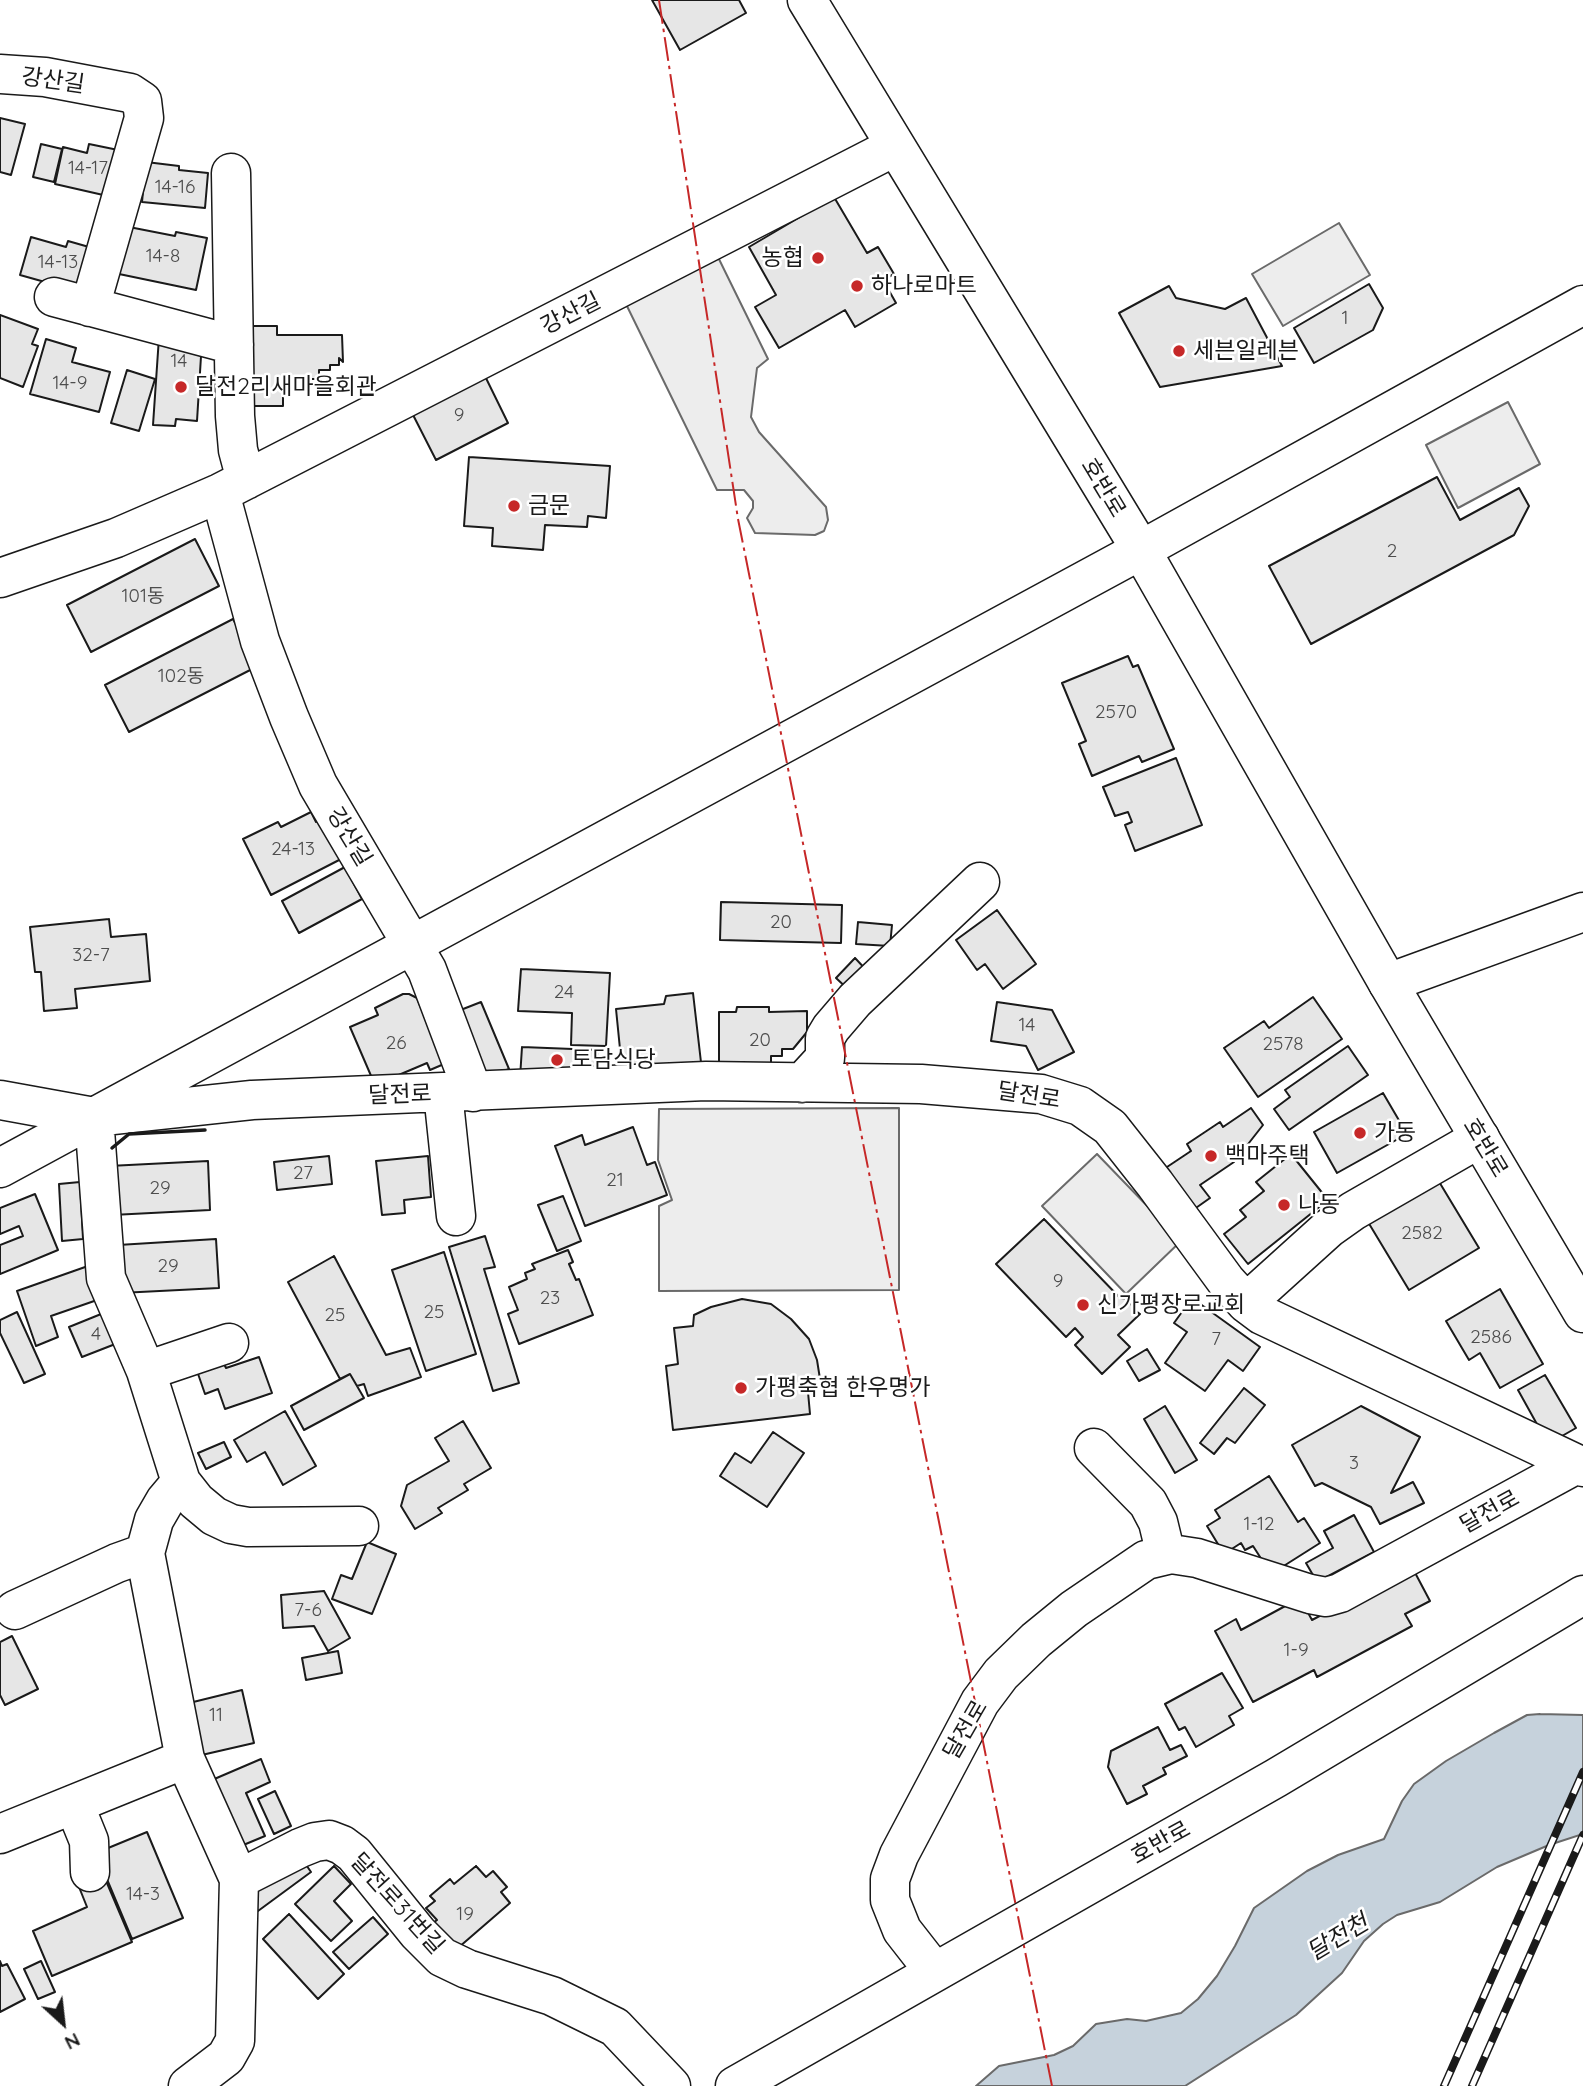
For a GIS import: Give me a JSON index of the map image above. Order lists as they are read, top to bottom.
{
  "streets": {
    "street": [
      "강산길",
      "호반로",
      "달전로",
      "달전로31번길"
    ]
  },
  "crossings": [
    ["강산길", "호반로"],
    ["강산길", "달전로"],
    ["호반로", "달전로"]
  ],
  "water": ["달전천"],
  "places": [
    "농협",
    "하나로마트",
    "세븐일레븐",
    "달전2리새마을회관",
    "금문",
    "토담식당",
    "가동",
    "백마주택",
    "나동",
    "신가평장로교회",
    "가평축협 한우명가"
  ],
  "house_numbers": [
    "14-17",
    "14-16",
    "14-8",
    "14-13",
    "1",
    "14",
    "14-9",
    "9",
    "2",
    "101동",
    "102동",
    "2570",
    "24-13",
    "20",
    "32-7",
    "24",
    "14",
    "20",
    "26",
    "2578",
    "27",
    "21",
    "29",
    "2582",
    "29",
    "9",
    "23",
    "25",
    "25",
    "4",
    "2586",
    "7",
    "3",
    "1-12",
    "7-6",
    "1-9",
    "11",
    "14-3",
    "19"
  ],
  "north": "bottom right"
}
